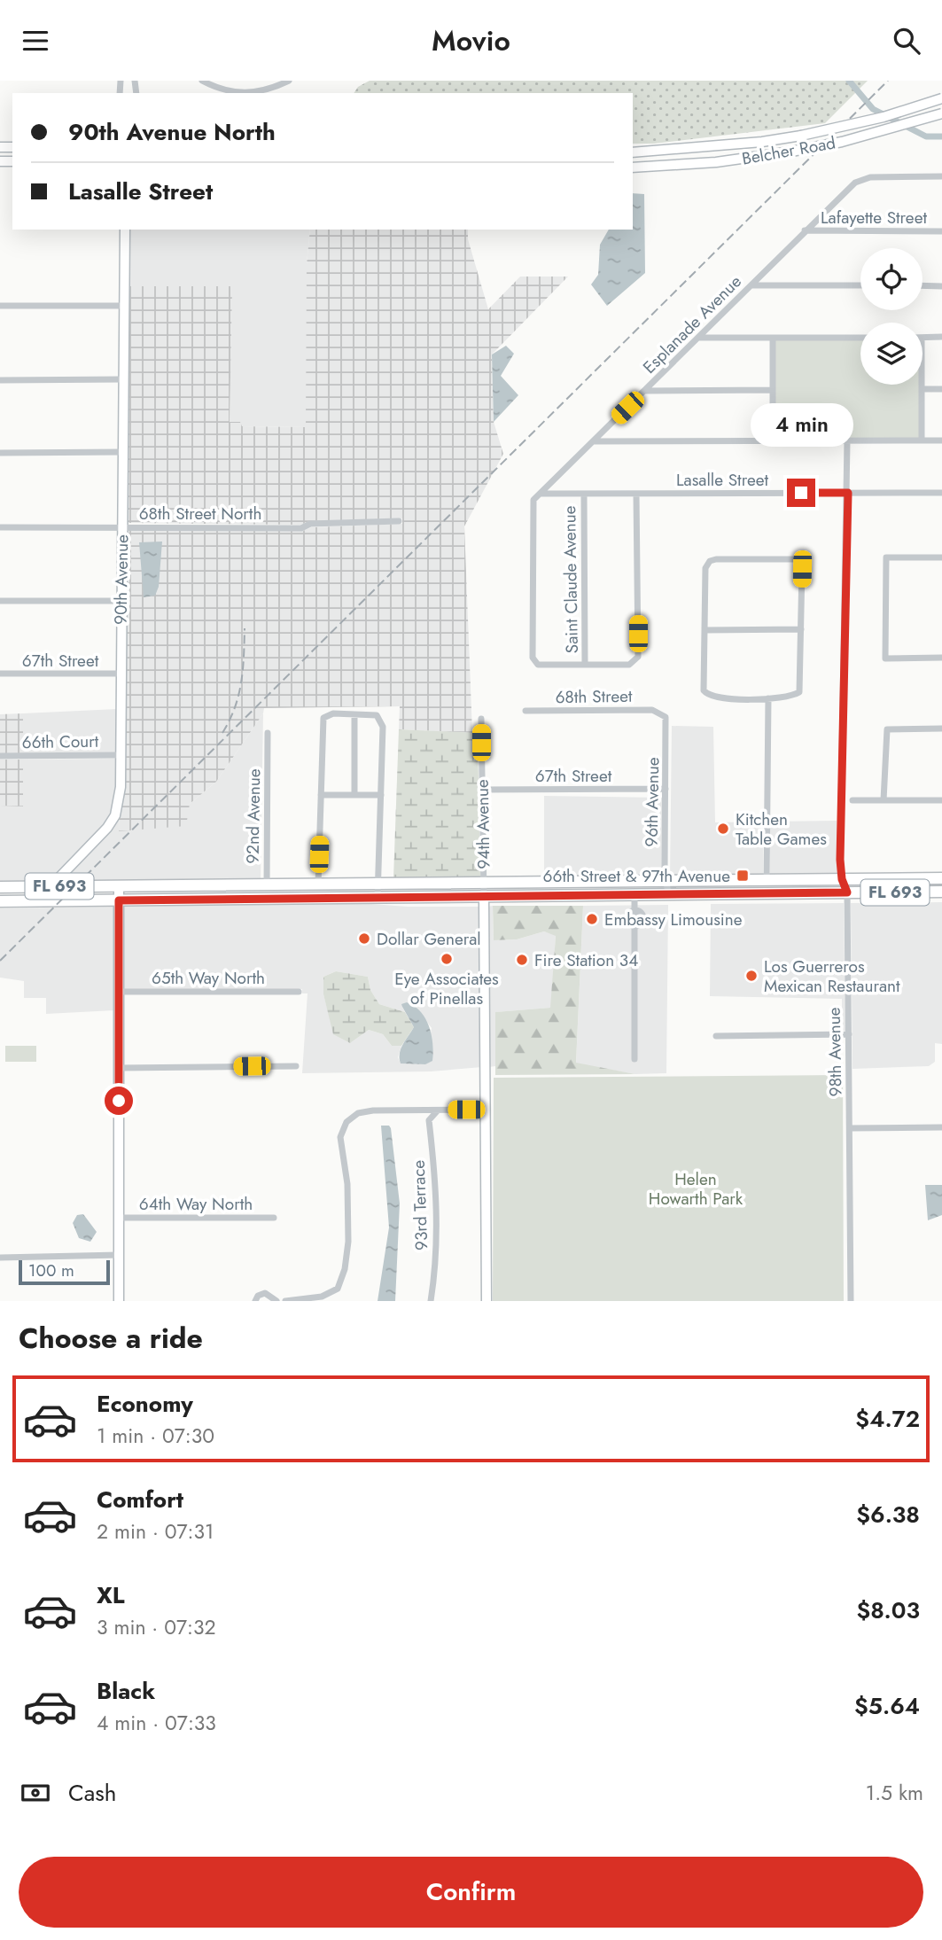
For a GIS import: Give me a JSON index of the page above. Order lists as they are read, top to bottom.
{
  "streets": {
    "main road": ["FL 693"],
    "street": [
      "Belcher Road",
      "Lafayette Street",
      "Esplanade Avenue",
      "Lasalle Street",
      "68th Street North",
      "90th Avenue",
      "Saint Claude Avenue",
      "67th Street",
      "68th Street",
      "66th Court",
      "96th Avenue",
      "92nd Avenue",
      "94th Avenue",
      "65th Way North",
      "98th Avenue",
      "64th Way North",
      "93rd Terrace"
    ]
  },
  "crossings": [
    ["Lafayette Street", "Esplanade Avenue"],
    ["Esplanade Avenue", "Lasalle Street"],
    ["Esplanade Avenue", "Saint Claude Avenue"],
    ["Lasalle Street", "Saint Claude Avenue"],
    ["Lasalle Street", "98th Avenue"],
    ["68th Street North", "90th Avenue"],
    ["90th Avenue", "67th Street"],
    ["90th Avenue", "66th Court"],
    ["90th Avenue", "FL 693"],
    ["67th Street", "96th Avenue"],
    ["67th Street", "94th Avenue"],
    ["68th Street", "96th Avenue"],
    ["96th Avenue", "FL 693"],
    ["92nd Avenue", "FL 693"],
    ["94th Avenue", "FL 693"],
    ["FL 693", "98th Avenue"]
  ],
  "parks": ["Helen Howarth Park"],
  "places": {
    "other": [
      "Kitchen Table Games",
      "Embassy Limousine",
      "Dollar General",
      "Eye Associates of Pinellas",
      "Fire Station 34",
      "Los Guerreros Mexican Restaurant"
    ],
    "transit": ["66th Street & 97th Avenue"]
  },
  "scale_bar": "100 m",
  "page": {
    "header": "Movio",
    "banner": ["90th Avenue North", "Lasalle Street"],
    "bubble": "4 min",
    "scale": "100 m",
    "heading": "Choose a ride",
    "list": [
      {
        "name": "Economy",
        "note": "1 min · 07:30",
        "value": "$4.72"
      },
      {
        "name": "Comfort",
        "note": "2 min · 07:31",
        "value": "$6.38"
      },
      {
        "name": "XL",
        "note": "3 min · 07:32",
        "value": "$8.03"
      },
      {
        "name": "Black",
        "note": "4 min · 07:33",
        "value": "$5.64"
      }
    ],
    "pay": ["Cash", "1.5 km"],
    "buttons": "Confirm"
  }
}
